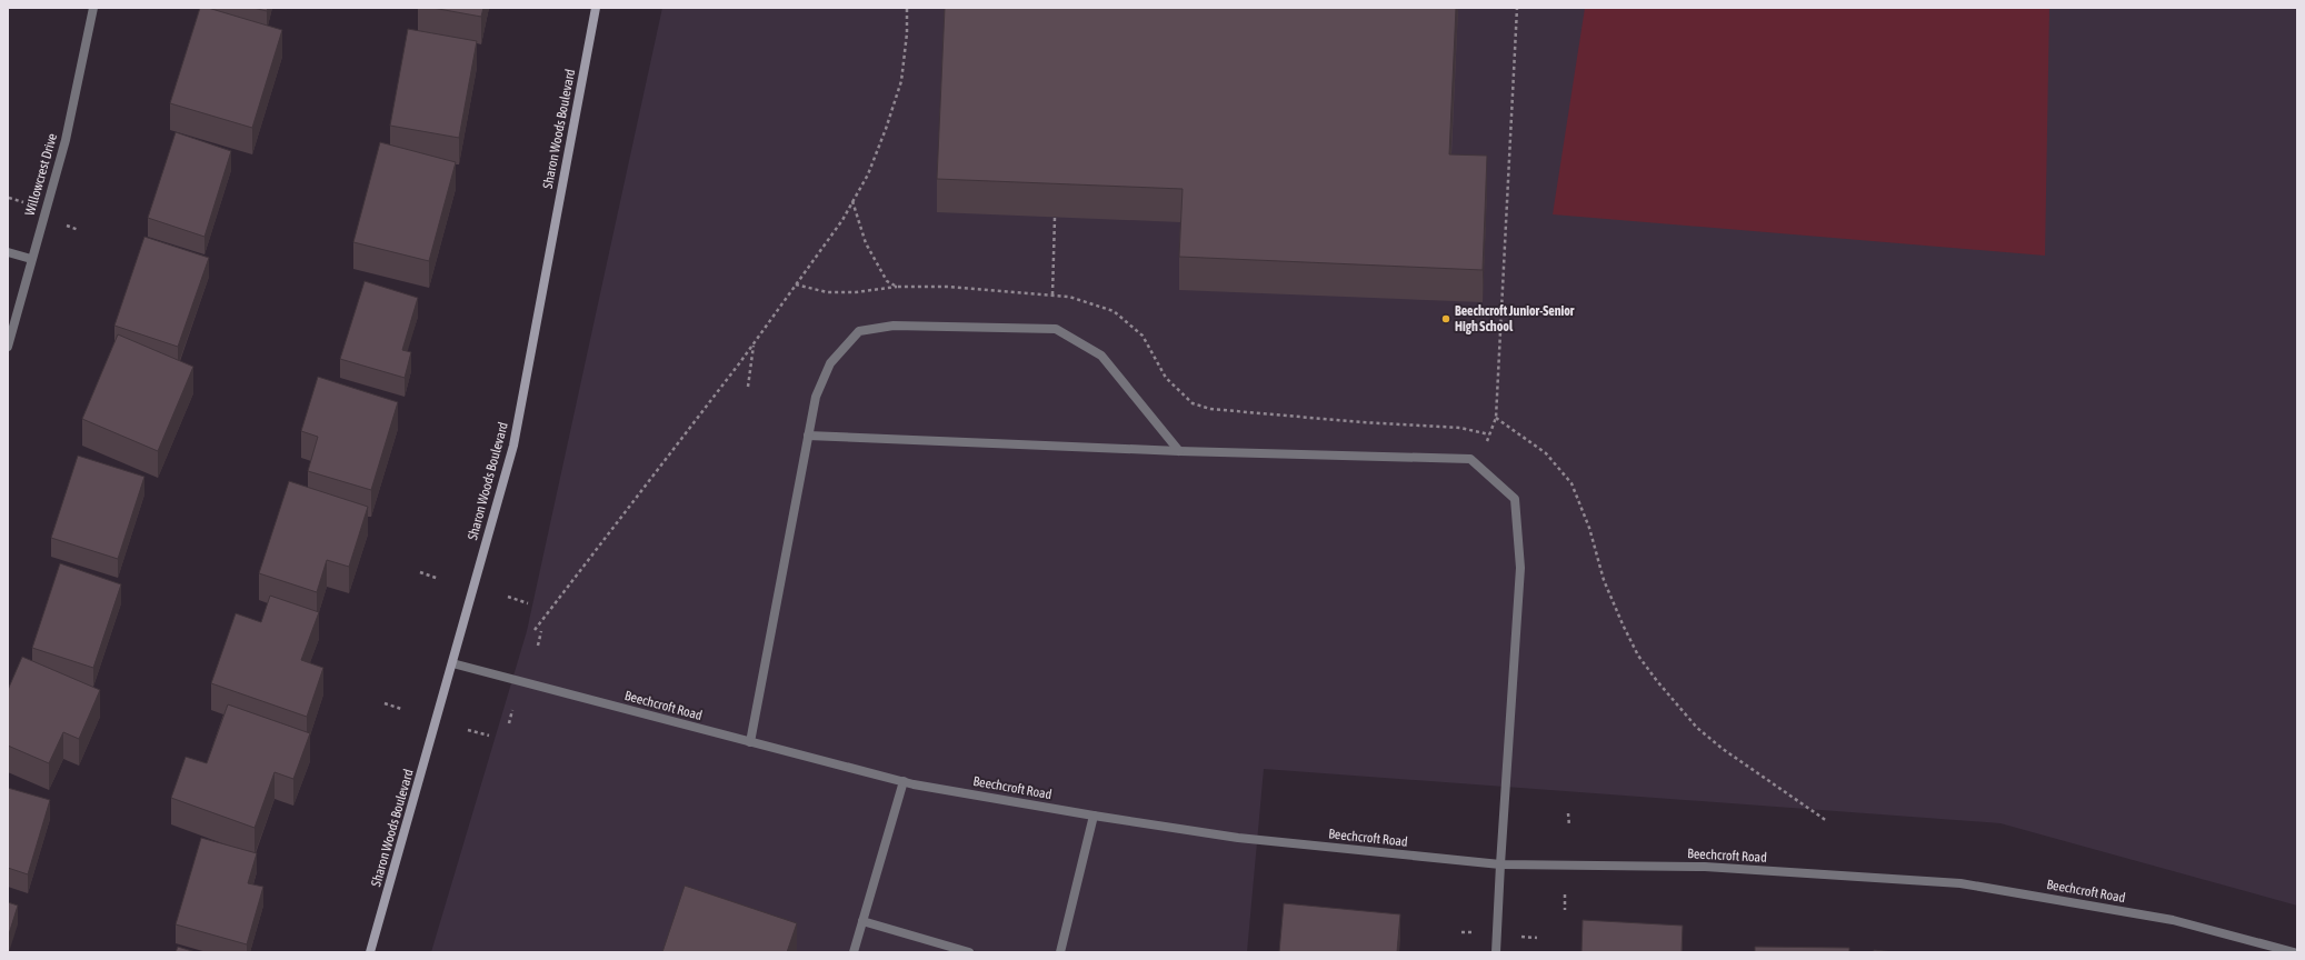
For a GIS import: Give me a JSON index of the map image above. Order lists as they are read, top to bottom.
{
  "streets": {
    "street": ["Sharon Woods Boulevard", "Willowcrest Drive", "Beechcroft Road"]
  },
  "crossings": [
    ["Sharon Woods Boulevard", "Beechcroft Road"]
  ],
  "places": ["Beechcroft Junior-Senior High School"]
}
